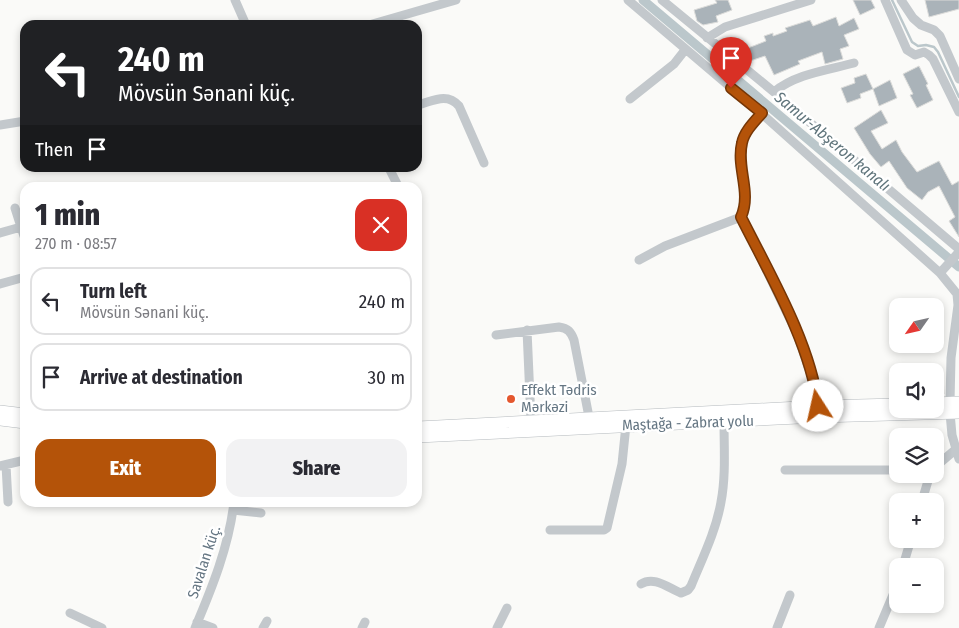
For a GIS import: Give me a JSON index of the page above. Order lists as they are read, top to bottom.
{
  "streets": {
    "main road": ["Maştağa - Zabrat yolu"],
    "street": ["Savalan küç."]
  },
  "water": ["Samur-Abşeron kanalı"],
  "places": ["Effekt Tədris Mərkəzi"],
  "north": "bottom left",
  "page": {
    "turn": ["240 m", "Mövsün Sənani küç."],
    "then": "Then",
    "heading": ["1 min", "270 m · 08:57"],
    "list": [
      {
        "name": "Turn left",
        "note": "Mövsün Sənani küç.",
        "value": "240 m"
      },
      {
        "name": "Arrive at destination",
        "value": "30 m"
      }
    ],
    "map_buttons": ["+", "−"],
    "buttons": ["Exit", "Share"]
  }
}
